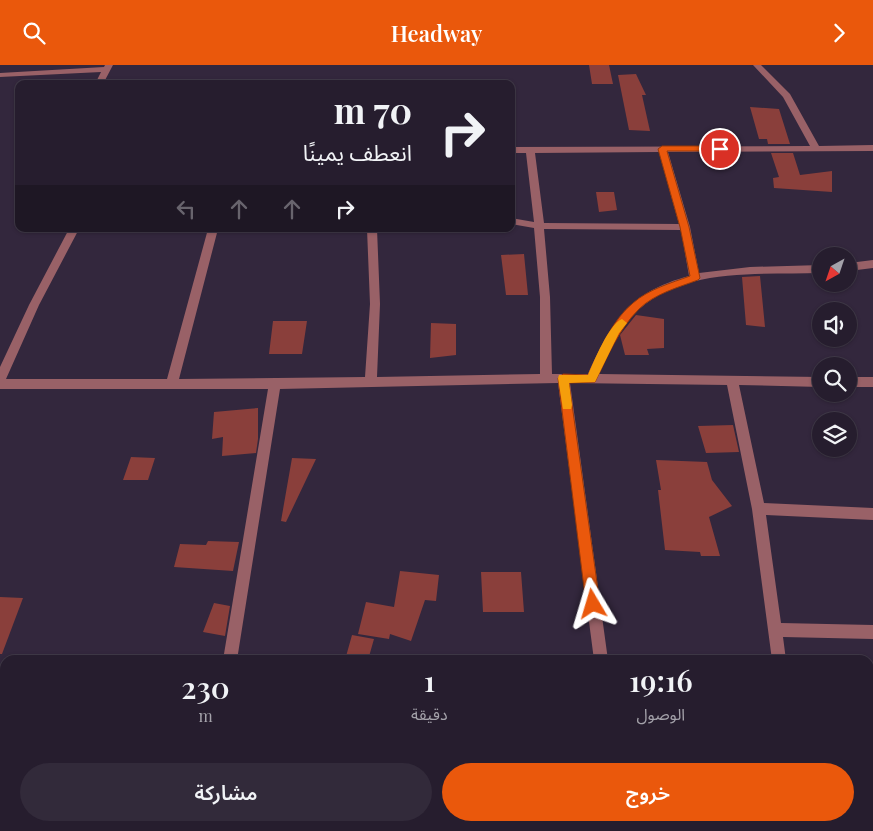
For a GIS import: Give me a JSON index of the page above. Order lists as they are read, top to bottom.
{
  "north": "bottom left",
  "page": {
    "header": "Headway",
    "turn": ["70 m", "انعطف يمينًا"],
    "eta": [
      "19:16",
      "الوصول",
      "1",
      "دقيقة",
      "230",
      "m"
    ],
    "buttons": ["خروج", "مشاركة"]
  }
}
